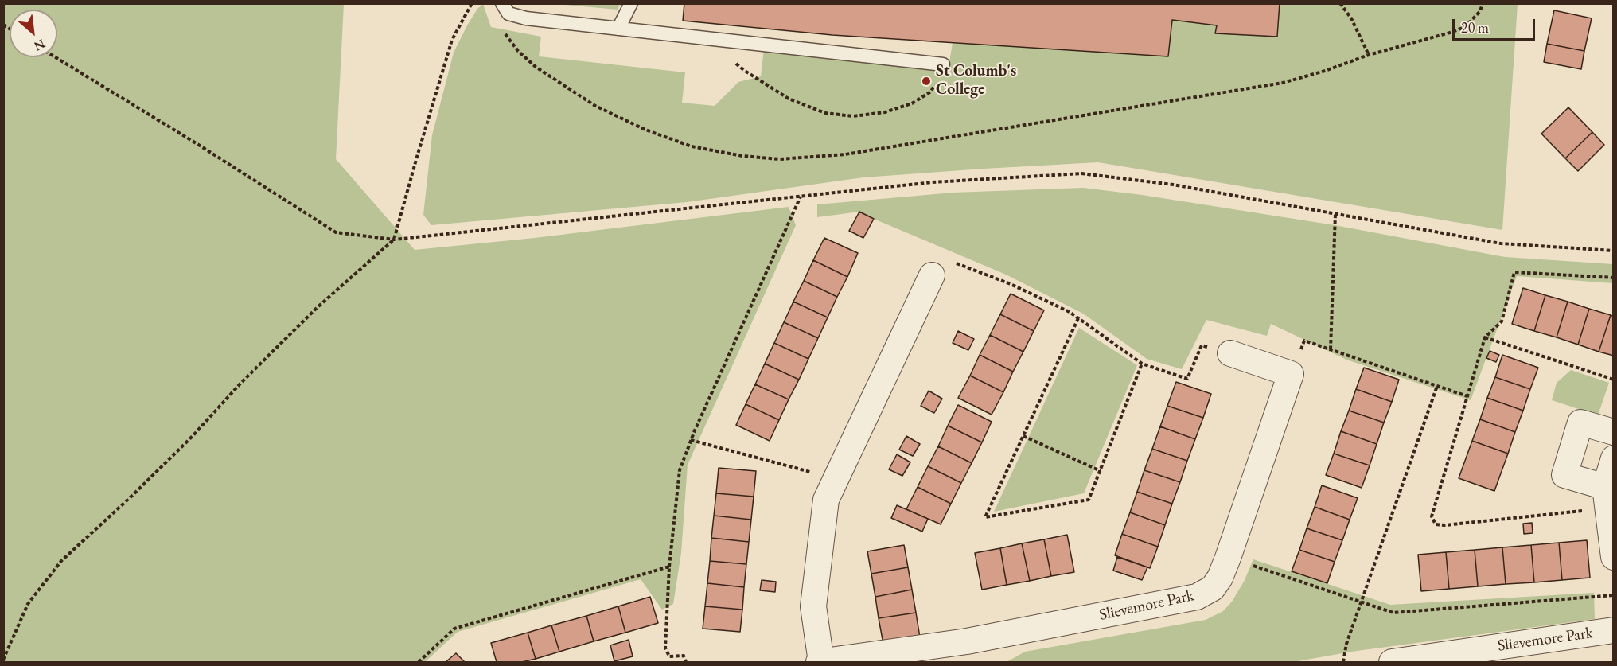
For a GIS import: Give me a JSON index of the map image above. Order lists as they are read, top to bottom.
{
  "streets": {
    "street": ["Slievemore Park"]
  },
  "places": ["St Columb's College"],
  "scale_bar": "20 m",
  "north": "bottom right"
}
